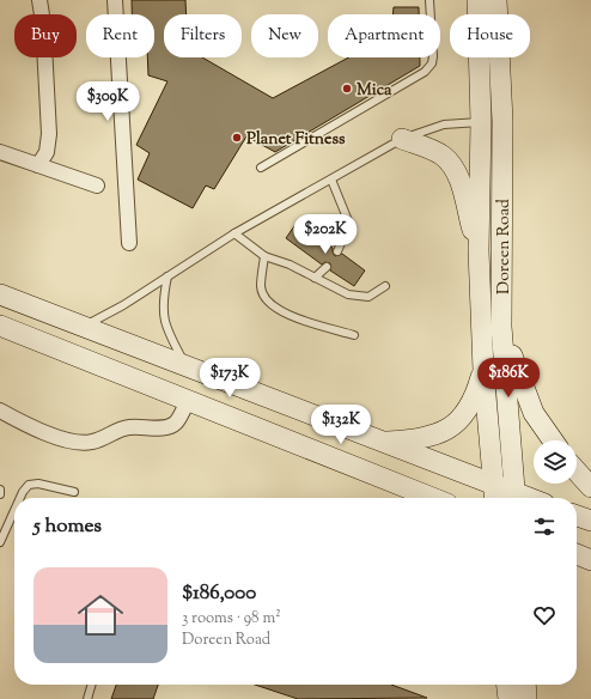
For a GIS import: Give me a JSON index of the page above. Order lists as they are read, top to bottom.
{
  "streets": {
    "main road": ["Doreen Road"]
  },
  "places": ["Mica", "Planet Fitness"],
  "page": {
    "chip": [
      "Buy",
      "Rent",
      "Filters",
      "New",
      "Apartment",
      "House"
    ],
    "price": [
      "$309K",
      "$202K",
      "$173K",
      "$186K",
      "$132K"
    ],
    "heading": "5 homes",
    "list": [
      {
        "name": "$186,000",
        "note": "3 rooms · 98 m² · Doreen Road"
      }
    ]
  }
}
